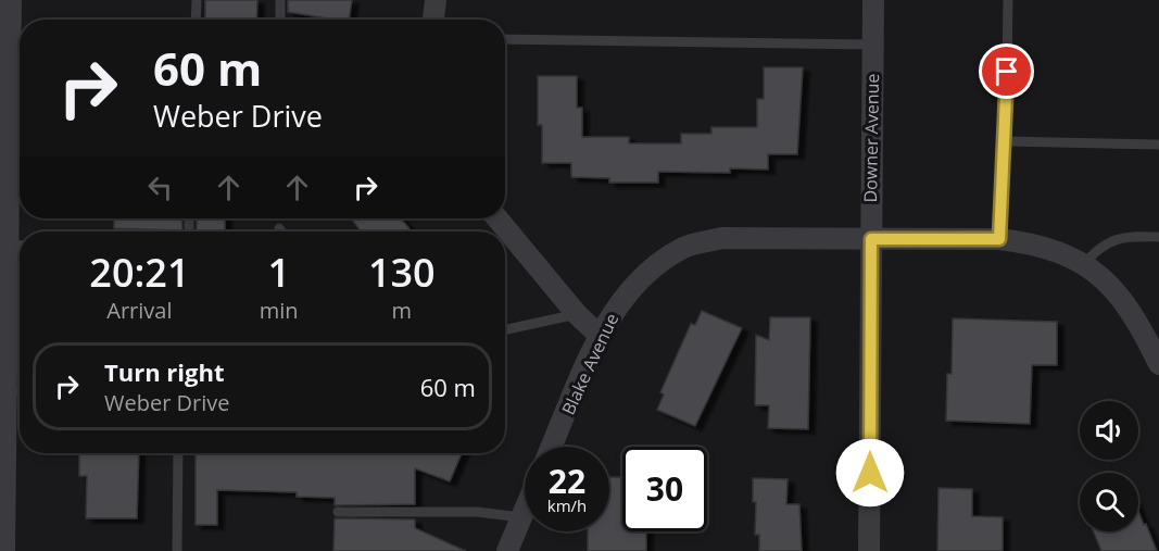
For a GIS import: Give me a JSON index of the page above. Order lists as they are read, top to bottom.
{
  "streets": {
    "street": ["Downer Avenue", "Blake Avenue"]
  },
  "crossings": [
    ["Downer Avenue", "Blake Avenue"]
  ],
  "page": {
    "turn": ["60 m", "Weber Drive"],
    "eta": [
      "20:21",
      "Arrival",
      "1",
      "min",
      "130",
      "m"
    ],
    "list": [
      {
        "name": "Turn right",
        "note": "Weber Drive",
        "value": "60 m"
      }
    ],
    "speed": "22 km/h",
    "limit": "30"
  }
}
